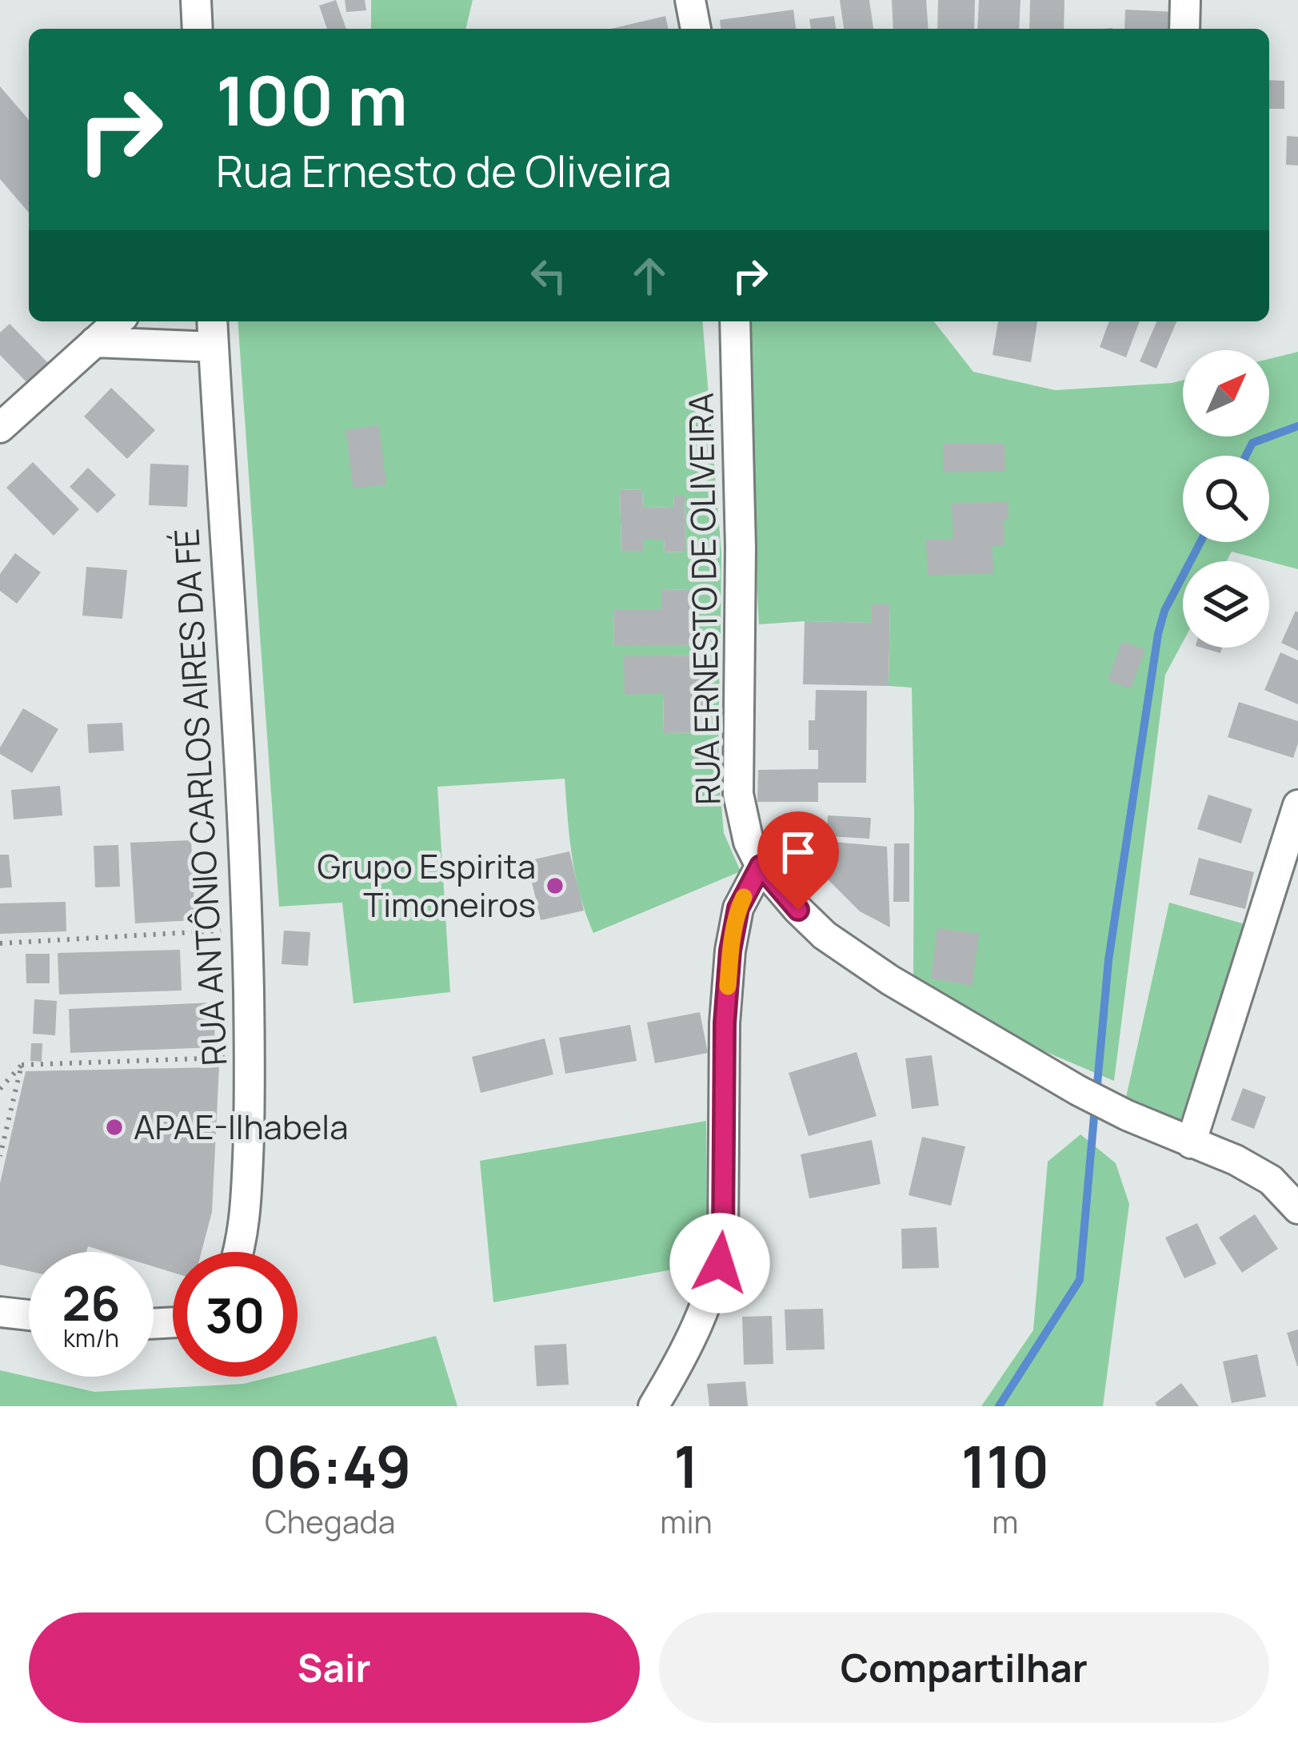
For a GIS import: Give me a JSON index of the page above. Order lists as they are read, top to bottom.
{
  "streets": {
    "street": ["RUA ERNESTO DE OLIVEIRA", "RUA ANTÔNIO CARLOS AIRES DA FÉ"]
  },
  "places": ["Grupo Espirita Timoneiros", "APAE-Ilhabela"],
  "north": "top right",
  "page": {
    "turn": ["100 m", "Rua Ernesto de Oliveira"],
    "speed": "26 km/h",
    "limit": "30",
    "eta": [
      "06:49",
      "Chegada",
      "1",
      "min",
      "110",
      "m"
    ],
    "buttons": ["Sair", "Compartilhar"]
  }
}
